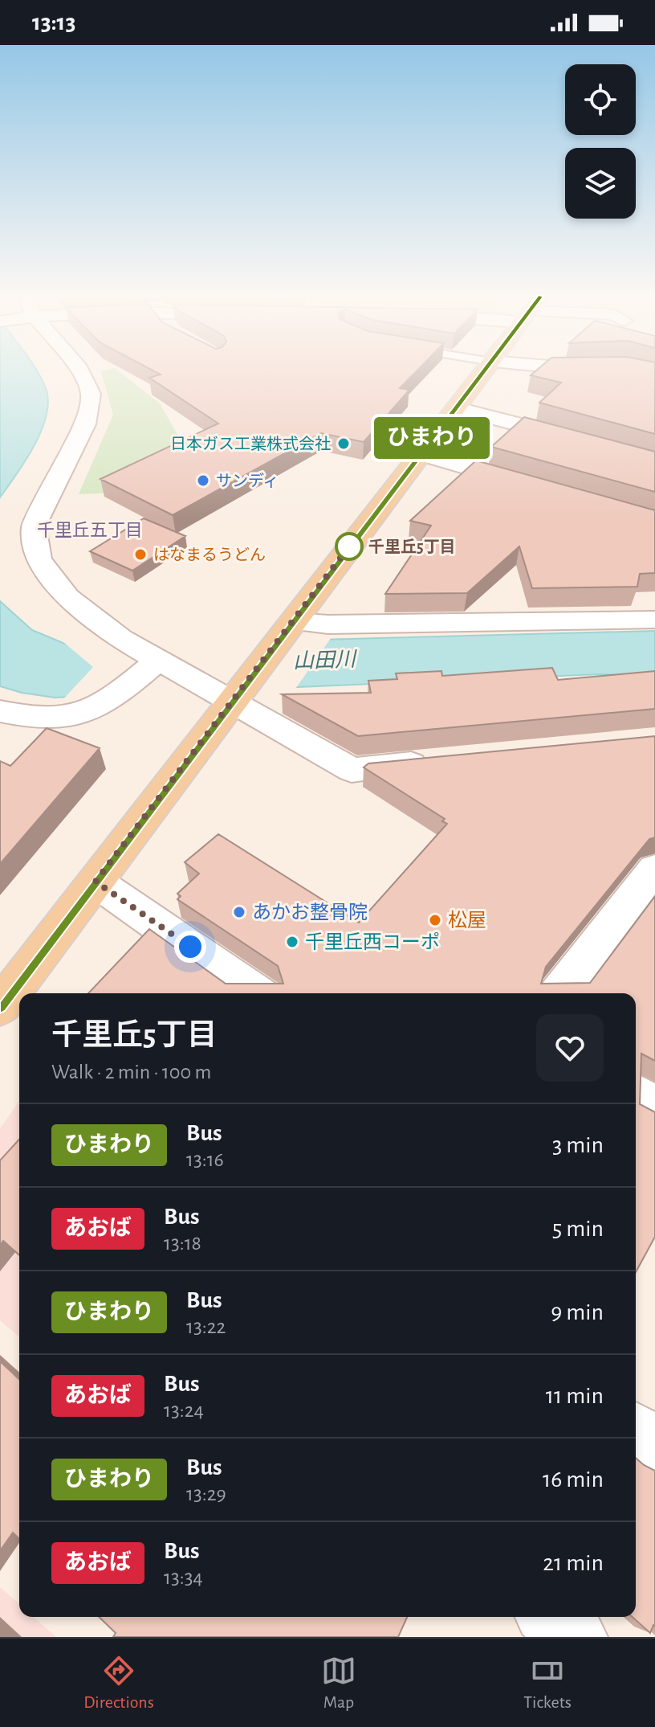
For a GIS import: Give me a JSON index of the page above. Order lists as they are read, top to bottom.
{
  "districts": ["千里丘五丁目"],
  "water": ["山田川"],
  "places": [
    "日本ガス工業株式会社",
    "サンディ",
    "千里丘5丁目",
    "はなまるうどん",
    "あかお整骨院",
    "松屋",
    "千里丘西コーポ"
  ],
  "lines": ["bus line ひまわり"],
  "page": {
    "status": "13:13",
    "on_map": "ひまわり",
    "heading": ["千里丘5丁目", "Walk · 2 min · 100 m"],
    "list": [
      {
        "mark": "ひまわり",
        "name": "Bus",
        "note": "13:16",
        "value": "3 min"
      },
      {
        "mark": "あおば",
        "name": "Bus",
        "note": "13:18",
        "value": "5 min"
      },
      {
        "mark": "ひまわり",
        "name": "Bus",
        "note": "13:22",
        "value": "9 min"
      },
      {
        "mark": "あおば",
        "name": "Bus",
        "note": "13:24",
        "value": "11 min"
      },
      {
        "mark": "ひまわり",
        "name": "Bus",
        "note": "13:29",
        "value": "16 min"
      },
      {
        "mark": "あおば",
        "name": "Bus",
        "note": "13:34",
        "value": "21 min"
      }
    ],
    "tabs": ["Directions", "Map", "Tickets"]
  }
}
